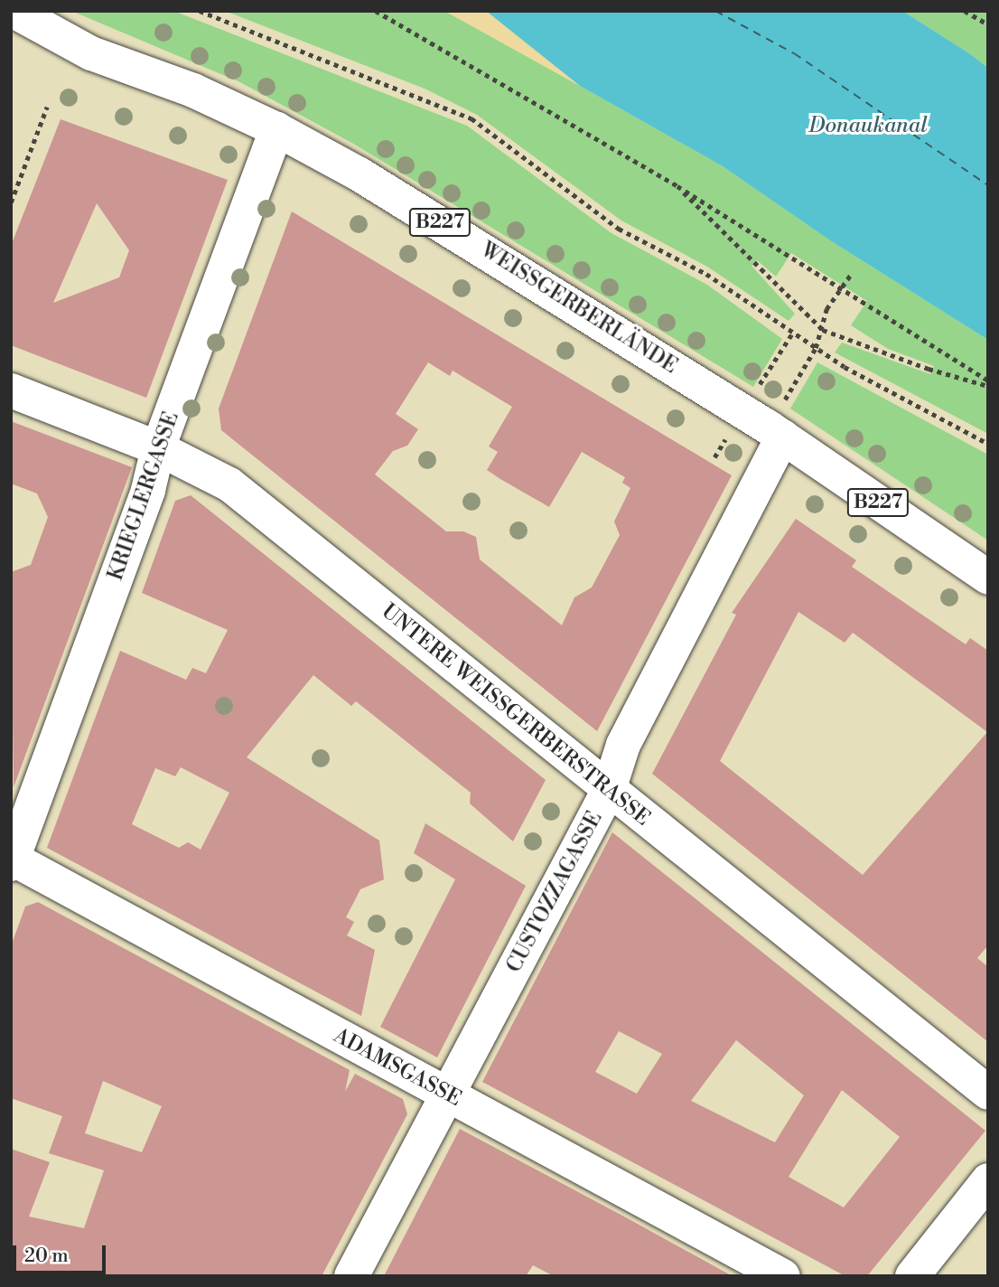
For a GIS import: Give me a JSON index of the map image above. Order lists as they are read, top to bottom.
{
  "streets": {
    "street": [
      "B227",
      "WEISSGERBERLÄNDE",
      "KRIEGLERGASSE",
      "UNTERE WEISSGERBERSTRASSE",
      "CUSTOZZAGASSE",
      "ADAMSGASSE"
    ]
  },
  "crossings": [
    ["B227", "WEISSGERBERLÄNDE"],
    ["WEISSGERBERLÄNDE", "KRIEGLERGASSE"],
    ["WEISSGERBERLÄNDE", "CUSTOZZAGASSE"],
    ["KRIEGLERGASSE", "UNTERE WEISSGERBERSTRASSE"],
    ["KRIEGLERGASSE", "ADAMSGASSE"],
    ["UNTERE WEISSGERBERSTRASSE", "CUSTOZZAGASSE"],
    ["CUSTOZZAGASSE", "ADAMSGASSE"]
  ],
  "water": ["Donaukanal"],
  "scale_bar": "20 m"
}
